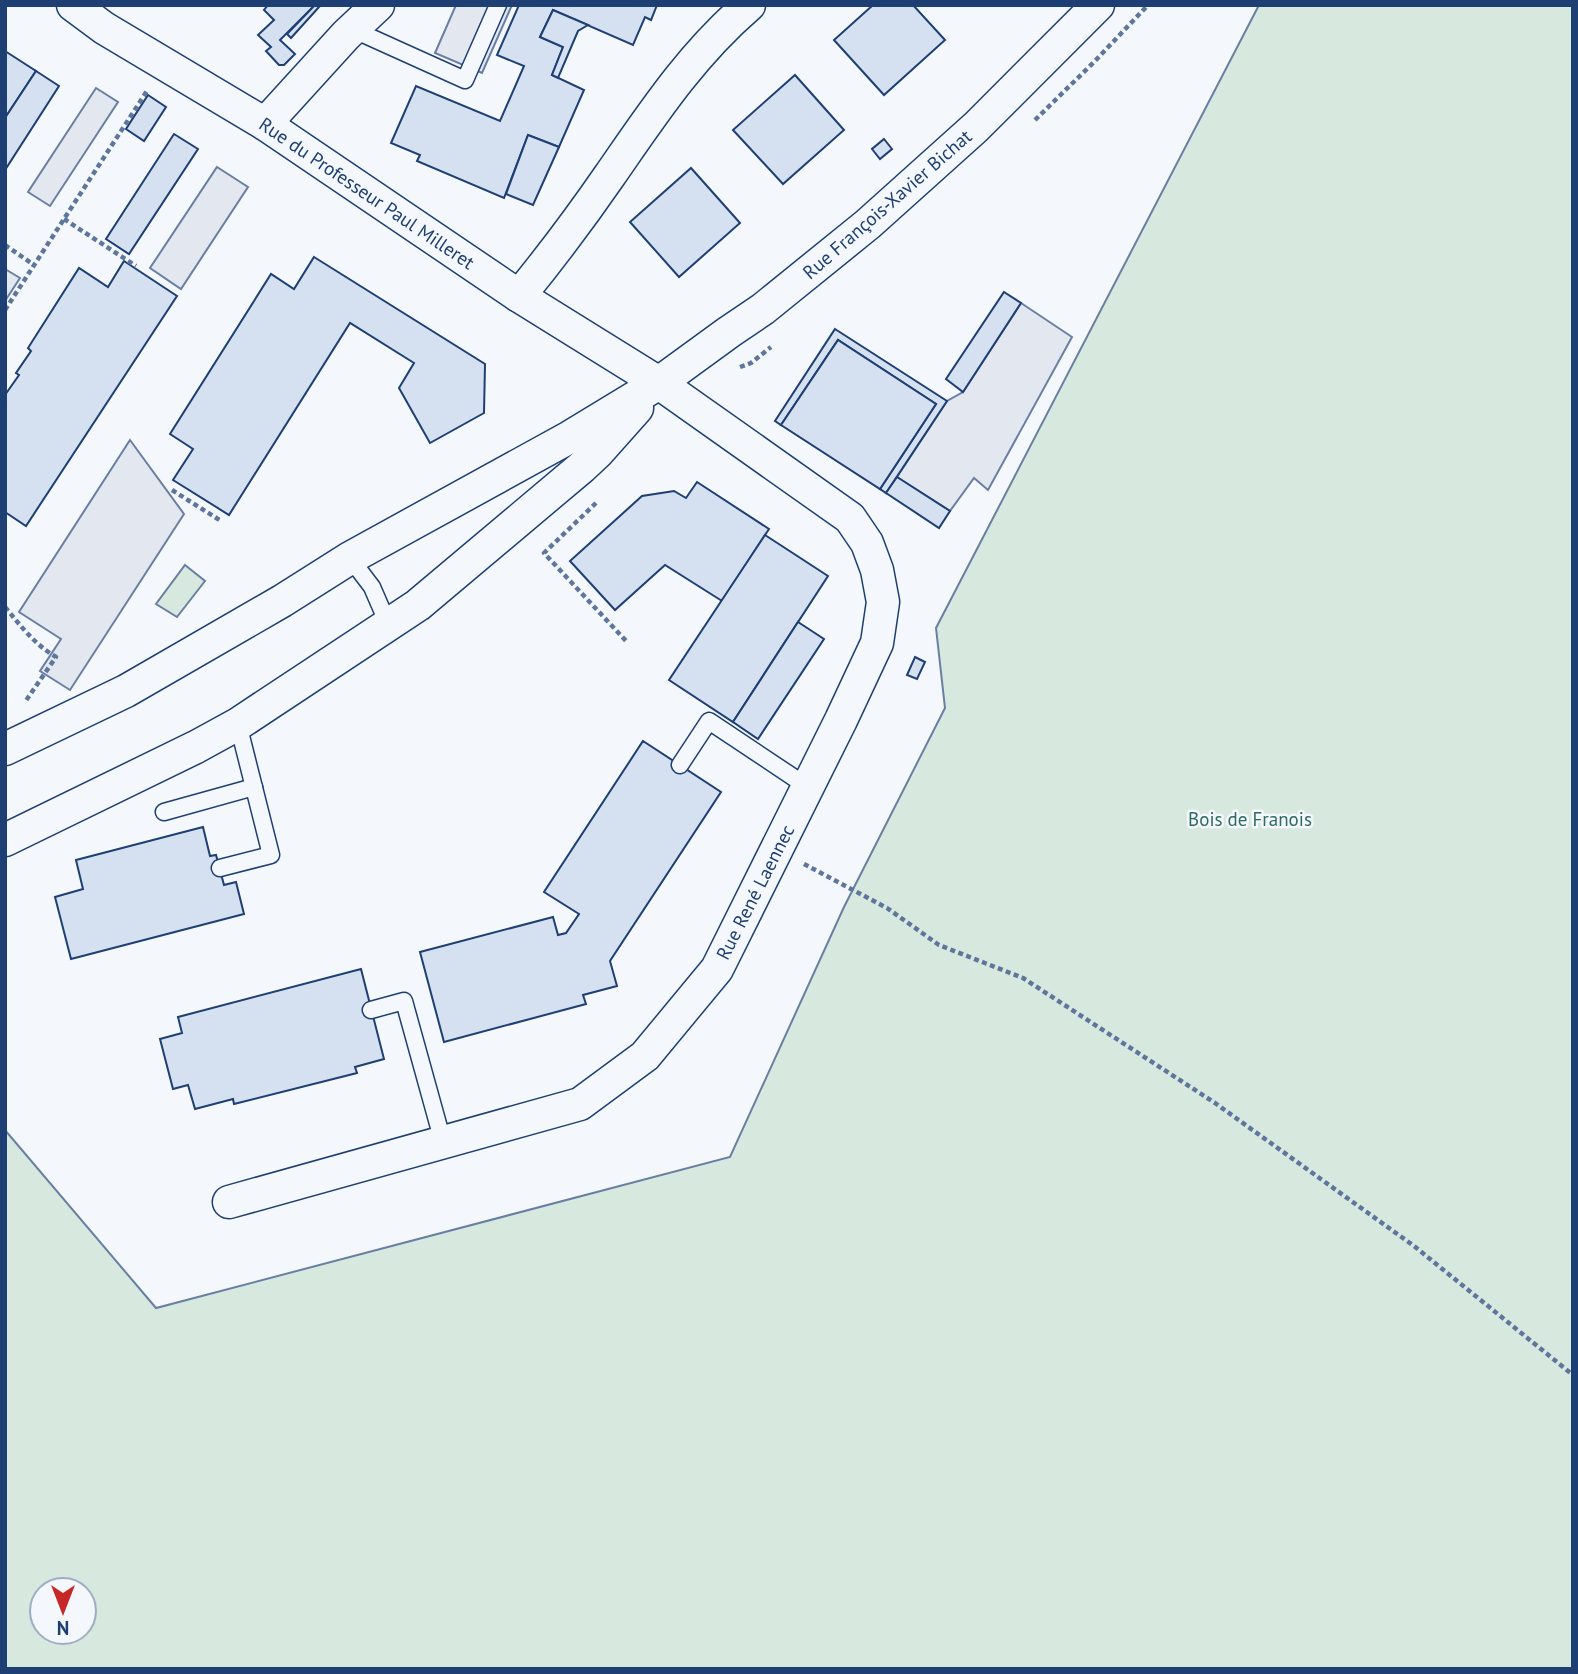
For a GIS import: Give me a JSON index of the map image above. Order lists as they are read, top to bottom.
{
  "streets": {
    "street": ["Rue du Professeur Paul Milleret", "Rue François-Xavier Bichat", "Rue René Laennec"]
  },
  "crossings": [
    ["Rue du Professeur Paul Milleret", "Rue François-Xavier Bichat"],
    ["Rue du Professeur Paul Milleret", "Rue René Laennec"],
    ["Rue François-Xavier Bichat", "Rue René Laennec"]
  ],
  "parks": ["Bois de Franois"],
  "north": "bottom"
}
